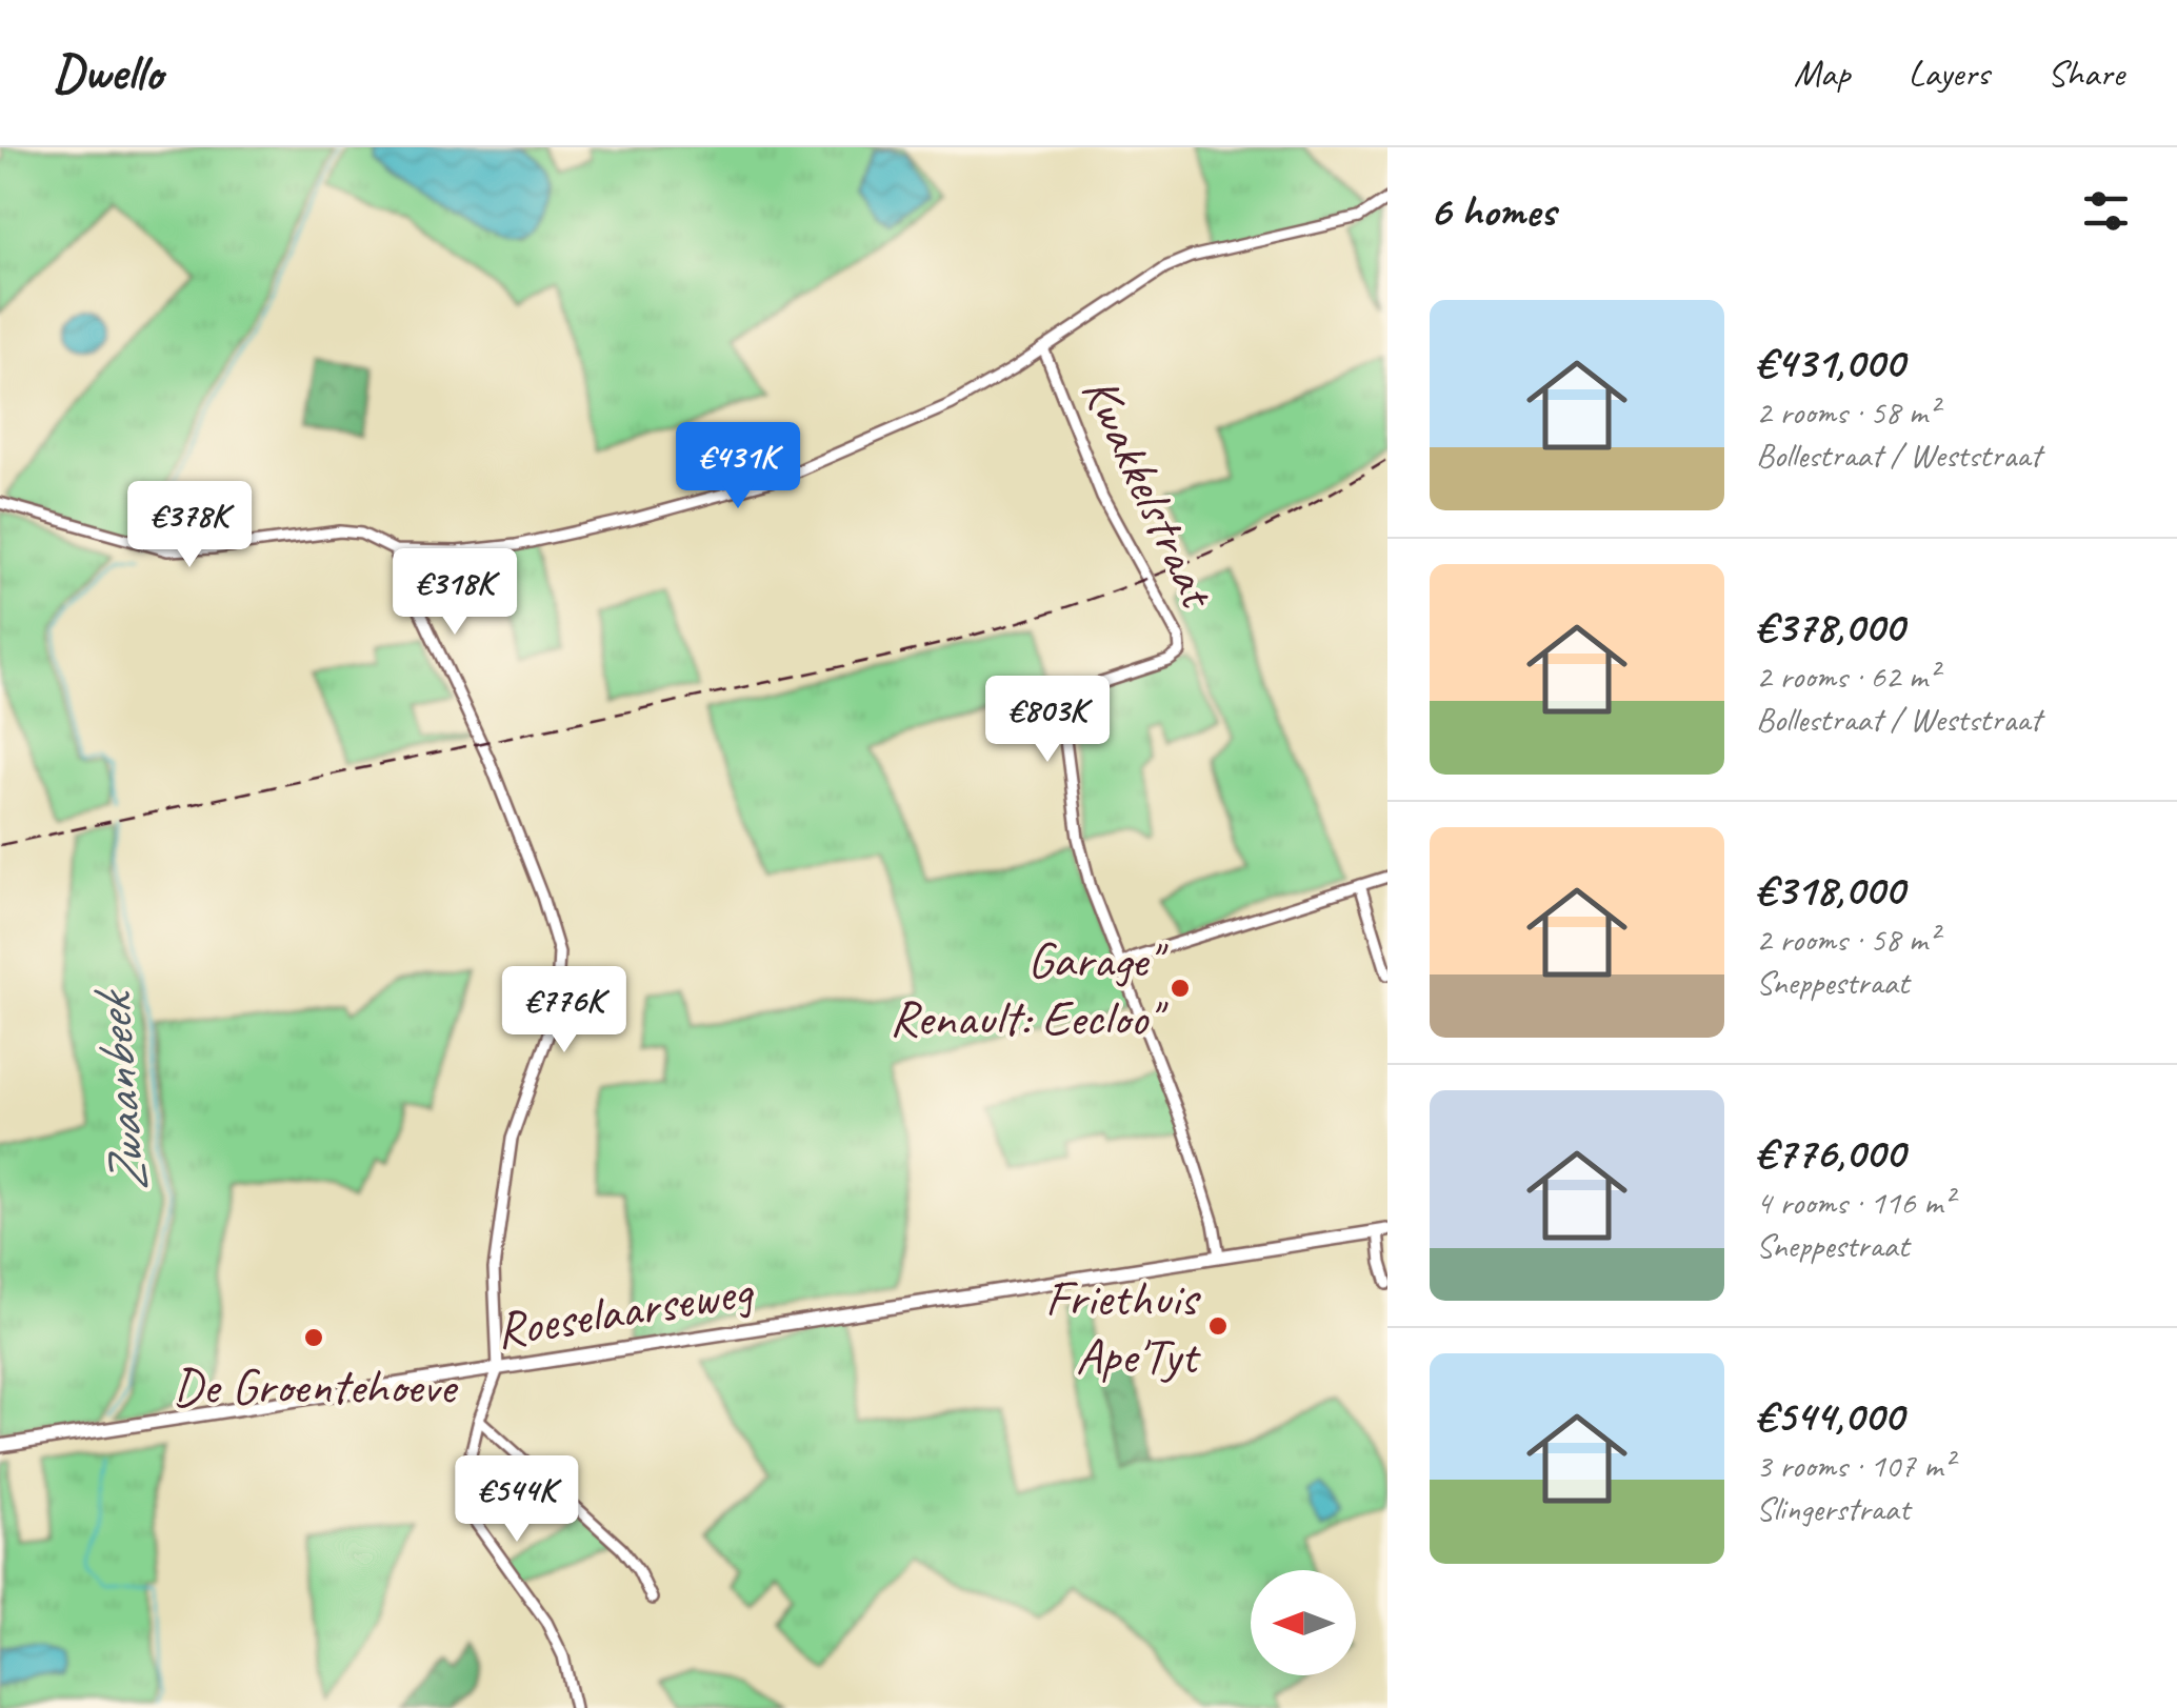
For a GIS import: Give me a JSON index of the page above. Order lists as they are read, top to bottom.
{
  "streets": {
    "main road": ["Roeselaarseweg"],
    "street": ["Kwakkelstraat"]
  },
  "crossings": [
    ["Kwakkelstraat", "Roeselaarseweg"]
  ],
  "water": ["Zwaanbeek"],
  "places": ["Garage\" Renault: Eecloo\"", "Friethuis Ape'Tyt", "De Groentehoeve"],
  "north": "left",
  "page": {
    "header": "Dwello",
    "nav": ["Map", "Layers", "Share"],
    "heading": "6 homes",
    "list": [
      {
        "name": "€431,000",
        "note": "2 rooms · 58 m² · Bollestraat / Weststraat"
      },
      {
        "name": "€378,000",
        "note": "2 rooms · 62 m² · Bollestraat / Weststraat"
      },
      {
        "name": "€318,000",
        "note": "2 rooms · 58 m² · Sneppestraat"
      },
      {
        "name": "€776,000",
        "note": "4 rooms · 116 m² · Sneppestraat"
      },
      {
        "name": "€544,000",
        "note": "3 rooms · 107 m² · Slingerstraat"
      }
    ],
    "price": [
      "€431K",
      "€378K",
      "€318K",
      "€803K",
      "€776K",
      "€544K"
    ]
  }
}
